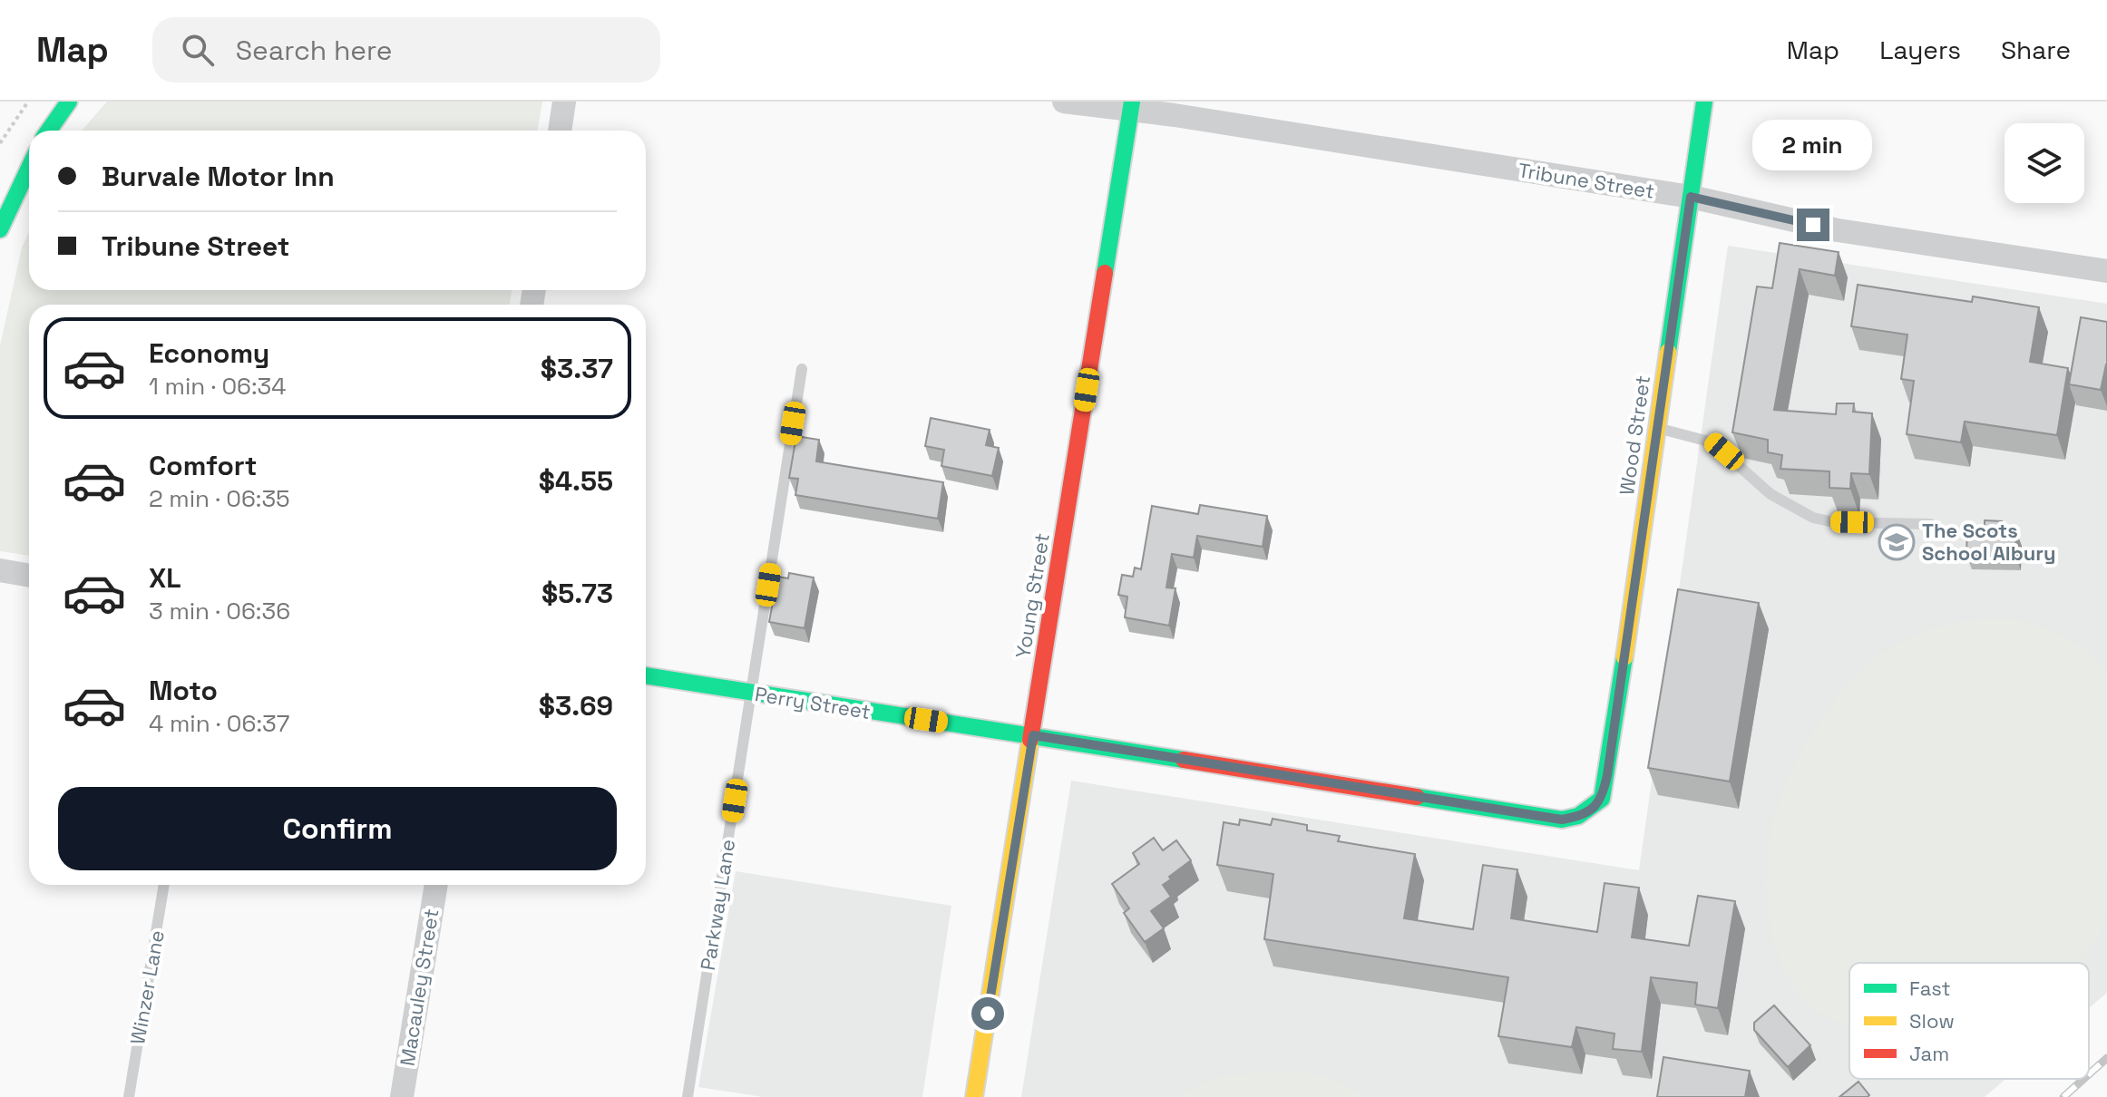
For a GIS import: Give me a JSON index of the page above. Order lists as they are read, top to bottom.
{
  "streets": {
    "street": [
      "Tribune Street",
      "Wood Street",
      "Young Street",
      "Perry Street",
      "Macauley Street"
    ],
    "lane": ["Parkway Lane", "Winzer Lane"]
  },
  "crossings": [
    ["Tribune Street", "Wood Street"],
    ["Tribune Street", "Young Street"],
    ["Wood Street", "Perry Street"],
    ["Young Street", "Perry Street"],
    ["Perry Street", "Parkway Lane"]
  ],
  "places": {
    "school or university": ["The Scots School Albury"]
  },
  "legend": ["Fast", "Slow", "Jam"],
  "page": {
    "header": "Map",
    "search": "Search here",
    "nav": ["Map", "Layers", "Share"],
    "bubble": "2 min",
    "banner": ["Burvale Motor Inn", "Tribune Street"],
    "list": [
      {
        "name": "Economy",
        "note": "1 min · 06:34",
        "value": "$3.37"
      },
      {
        "name": "Comfort",
        "note": "2 min · 06:35",
        "value": "$4.55"
      },
      {
        "name": "XL",
        "note": "3 min · 06:36",
        "value": "$5.73"
      },
      {
        "name": "Moto",
        "note": "4 min · 06:37",
        "value": "$3.69"
      }
    ],
    "buttons": "Confirm"
  }
}
